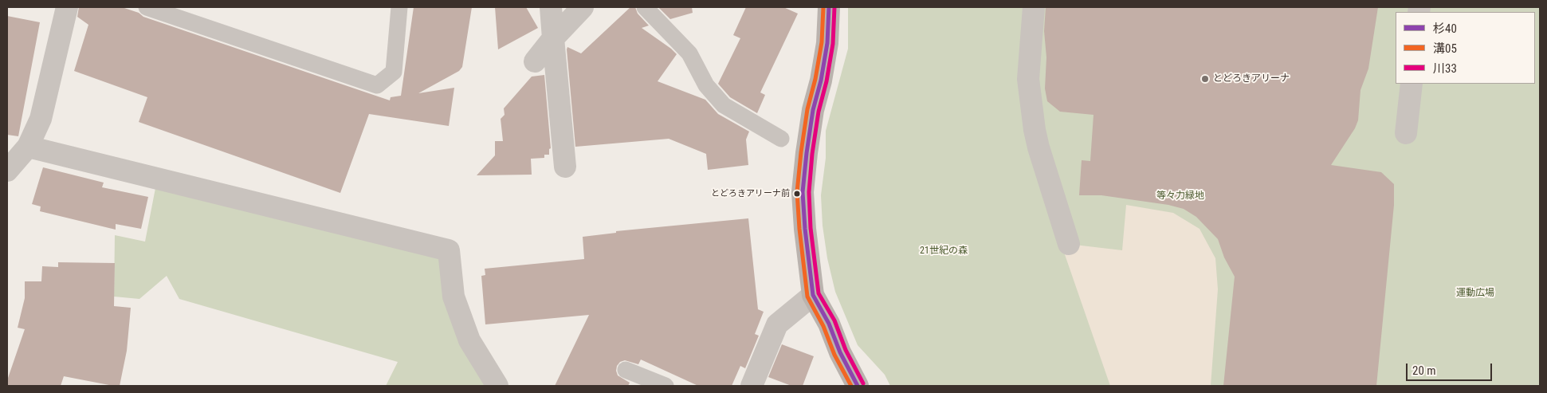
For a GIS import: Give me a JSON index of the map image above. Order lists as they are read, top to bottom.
{
  "parks": ["等々力緑地", "21世紀の森", "運動広場"],
  "places": ["とどろきアリーナ", "とどろきアリーナ前"],
  "lines": ["transit line 杉40", "transit line 溝05", "transit line 川33"],
  "legend": ["杉40", "溝05", "川33"],
  "scale_bar": "20 m"
}
